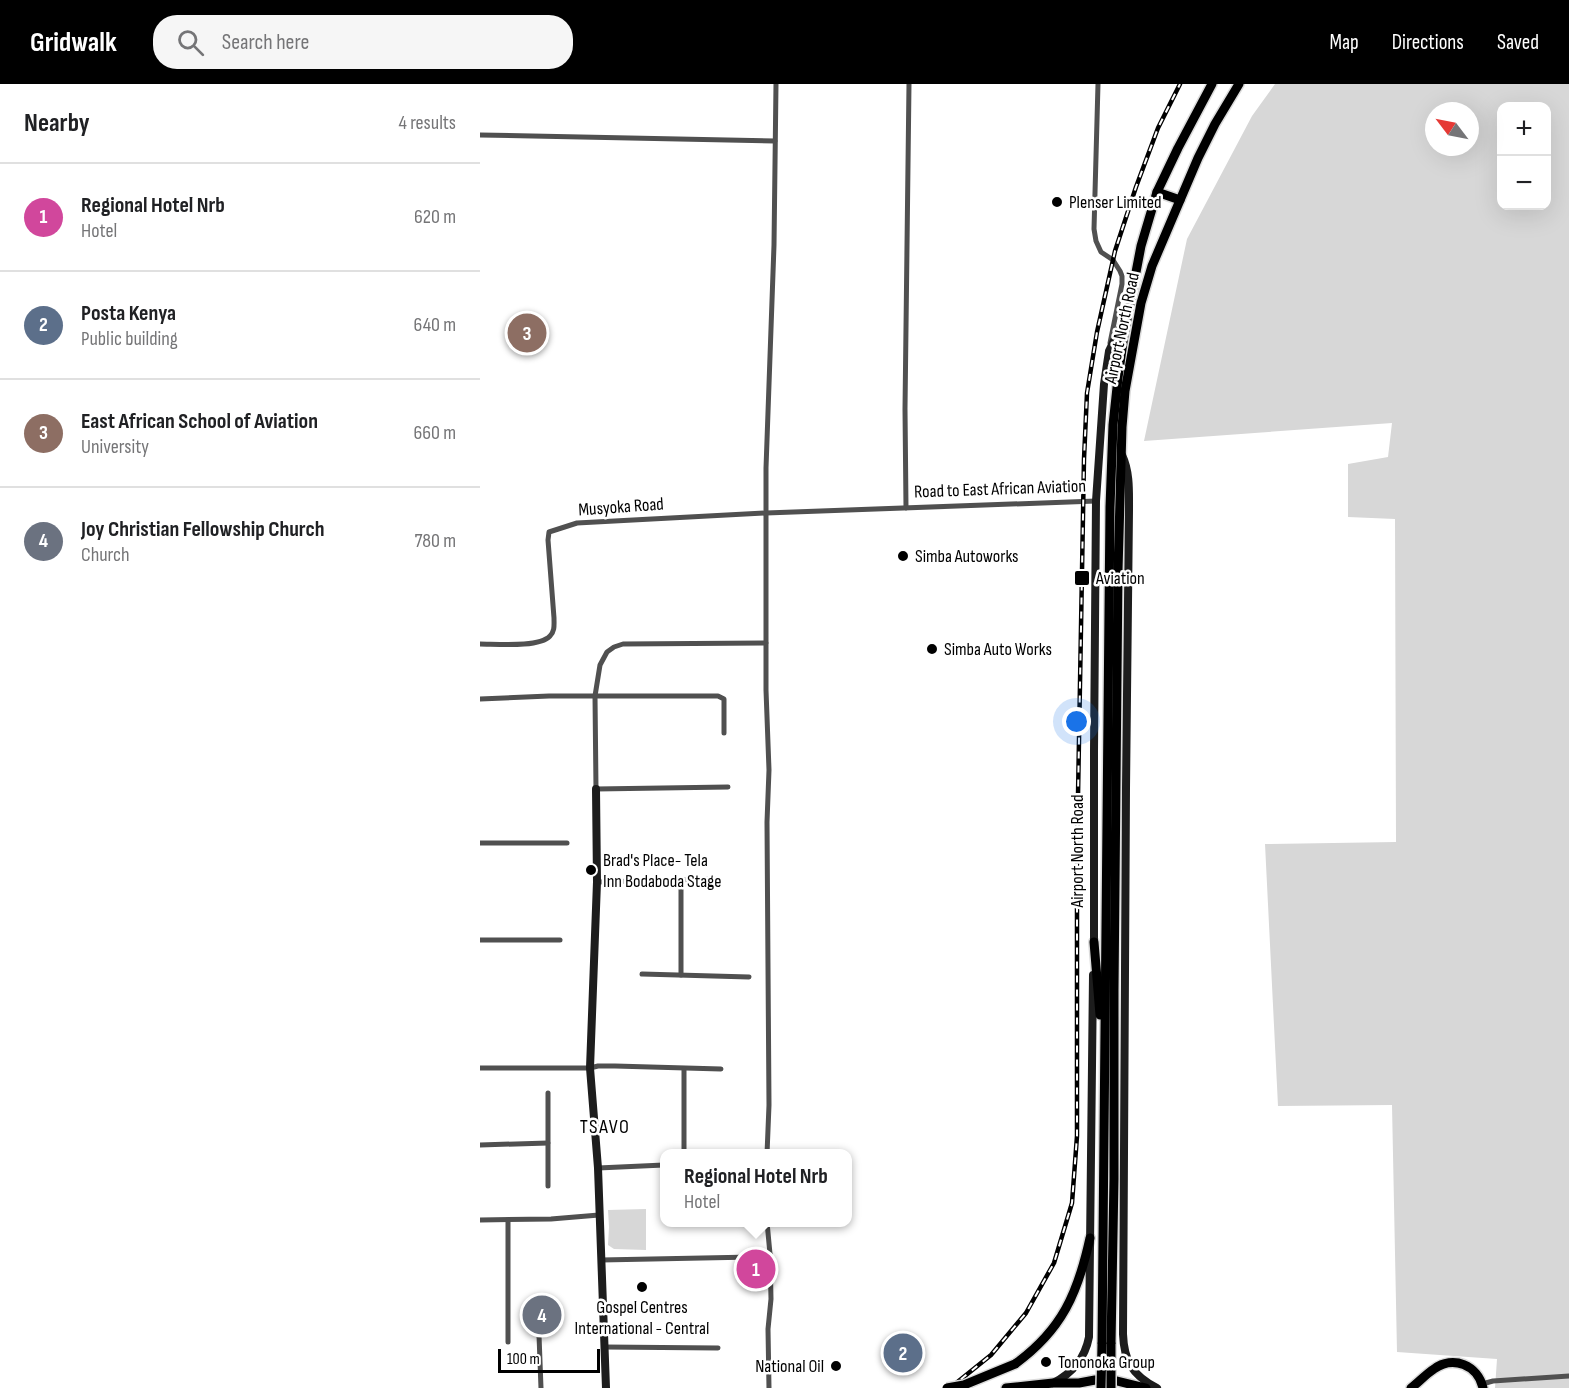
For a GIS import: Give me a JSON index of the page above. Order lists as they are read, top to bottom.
{
  "streets": {
    "main road": ["Airport North Road"],
    "street": ["Road to East African Aviation", "Musyoka Road"]
  },
  "crossings": [
    ["Airport North Road", "Road to East African Aviation"],
    ["Road to East African Aviation", "Musyoka Road"]
  ],
  "districts": ["TSAVO"],
  "places": {
    "other": [
      "Plenser Limited",
      "Simba Autoworks",
      "Simba Auto Works",
      "Brad's Place- Tela Inn Bodaboda Stage",
      "Gospel Centres International - Central",
      "Tononoka Group",
      "National Oil"
    ],
    "transit": ["Aviation"]
  },
  "scale_bar": "100 m",
  "north": "top left",
  "page": {
    "header": "Gridwalk",
    "search": "Search here",
    "nav": ["Map", "Directions", "Saved"],
    "heading": ["Nearby", "4 results"],
    "map_buttons": ["+", "−"],
    "list": [
      {
        "mark": "1",
        "name": "Regional Hotel Nrb",
        "note": "Hotel",
        "value": "620 m"
      },
      {
        "mark": "2",
        "name": "Posta Kenya",
        "note": "Public building",
        "value": "640 m"
      },
      {
        "mark": "3",
        "name": "East African School of Aviation",
        "note": "University",
        "value": "660 m"
      },
      {
        "mark": "4",
        "name": "Joy Christian Fellowship Church",
        "note": "Church",
        "value": "780 m"
      }
    ],
    "pins": [
      "3",
      "1",
      "4",
      "2"
    ],
    "popup": ["Regional Hotel Nrb", "Hotel"],
    "scale": "100 m"
  }
}
